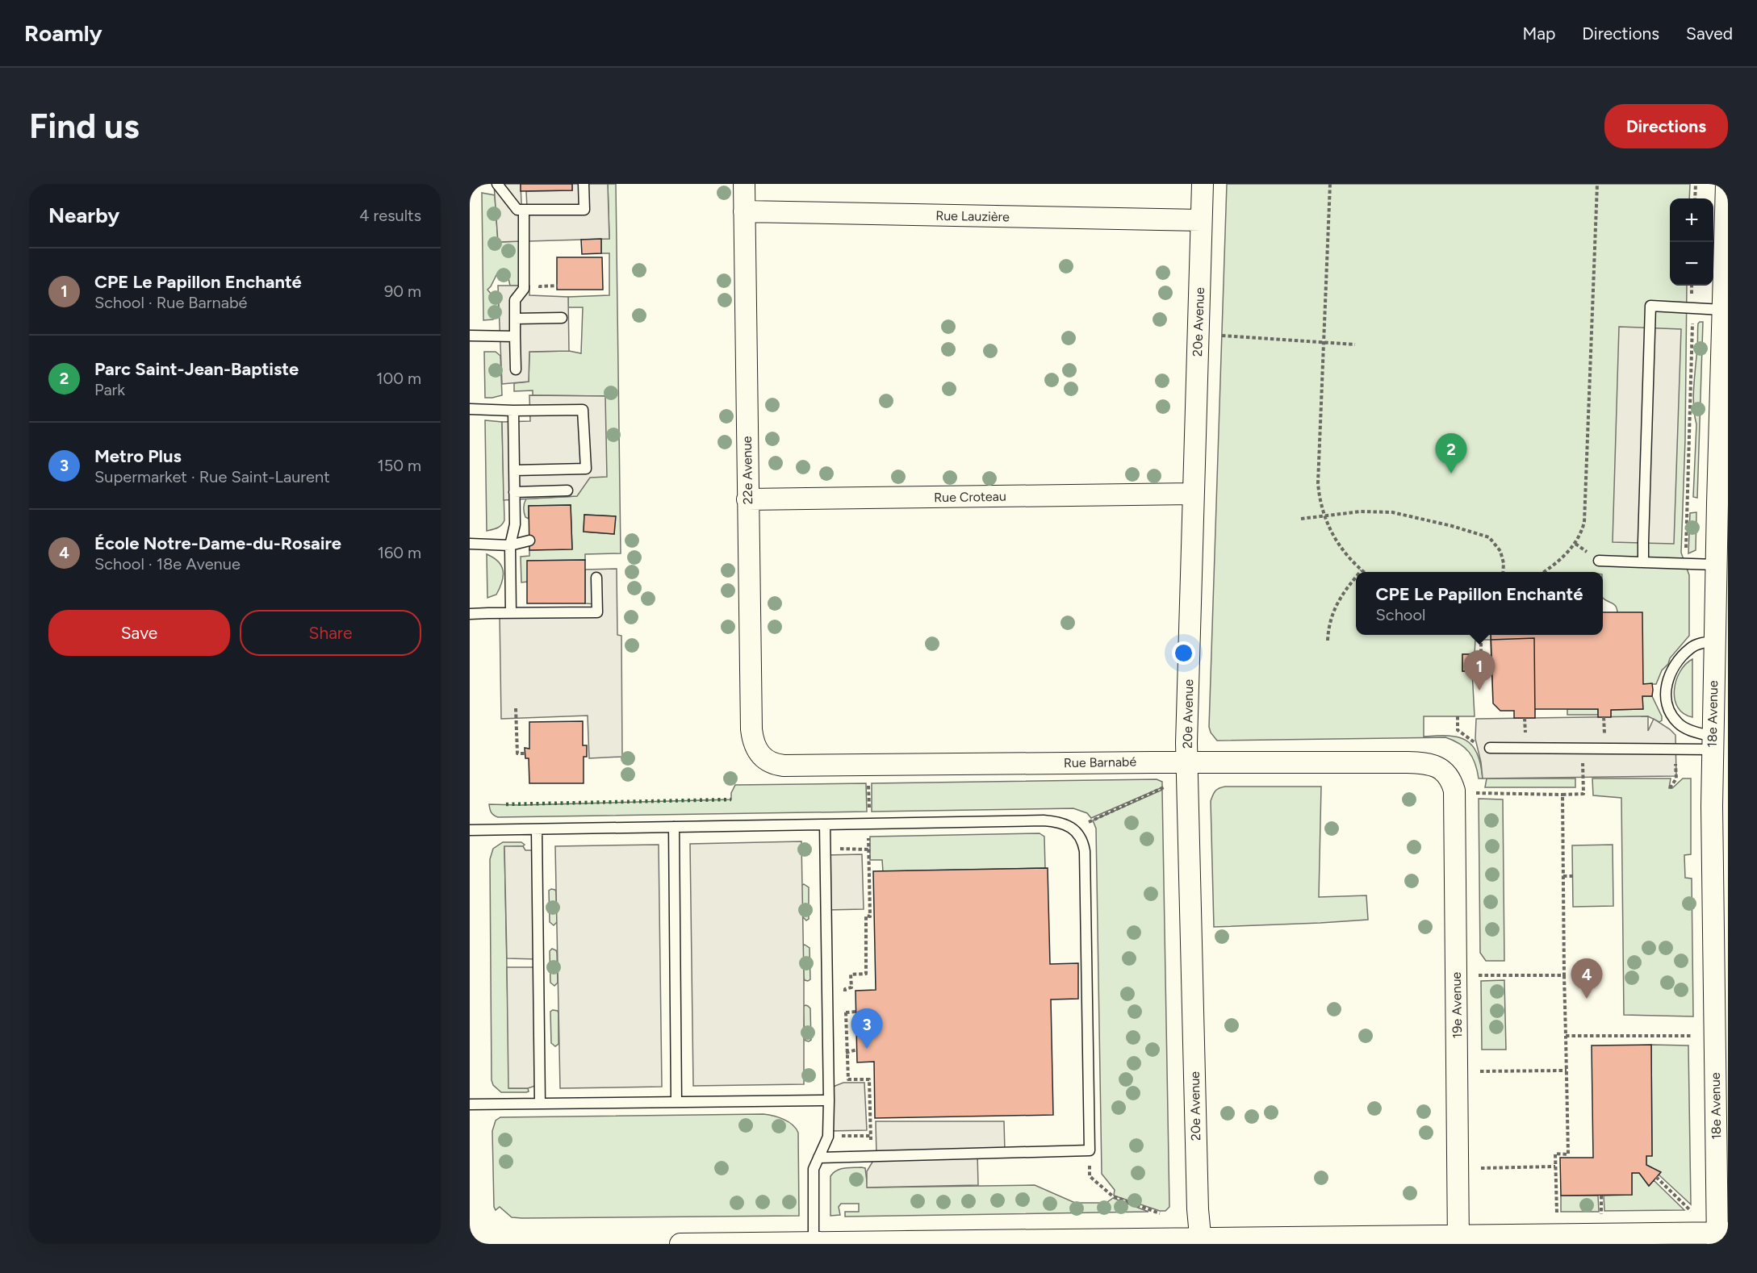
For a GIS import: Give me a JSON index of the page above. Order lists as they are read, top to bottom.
{
  "streets": {
    "street": [
      "Rue Lauzière",
      "20e Avenue",
      "22e Avenue",
      "Rue Croteau",
      "18e Avenue",
      "Rue Barnabé",
      "19e Avenue"
    ]
  },
  "crossings": [
    ["Rue Lauzière", "20e Avenue"],
    ["Rue Lauzière", "22e Avenue"],
    ["20e Avenue", "Rue Croteau"],
    ["20e Avenue", "Rue Barnabé"],
    ["22e Avenue", "Rue Croteau"],
    ["22e Avenue", "Rue Barnabé"],
    ["Rue Barnabé", "19e Avenue"]
  ],
  "page": {
    "header": "Roamly",
    "nav": ["Map", "Directions", "Saved"],
    "buttons": [
      "Directions",
      ["Save", "Share"]
    ],
    "title": "Find us",
    "heading": ["Nearby", "4 results"],
    "map_buttons": ["+", "−"],
    "list": [
      {
        "mark": "1",
        "name": "CPE Le Papillon Enchanté",
        "note": "School · Rue Barnabé",
        "value": "90 m"
      },
      {
        "mark": "2",
        "name": "Parc Saint-Jean-Baptiste",
        "note": "Park",
        "value": "100 m"
      },
      {
        "mark": "3",
        "name": "Metro Plus",
        "note": "Supermarket · Rue Saint-Laurent",
        "value": "150 m"
      },
      {
        "mark": "4",
        "name": "École Notre-Dame-du-Rosaire",
        "note": "School · 18e Avenue",
        "value": "160 m"
      }
    ],
    "pins": [
      "2",
      "1",
      "4",
      "3"
    ],
    "popup": ["CPE Le Papillon Enchanté", "School"]
  }
}
